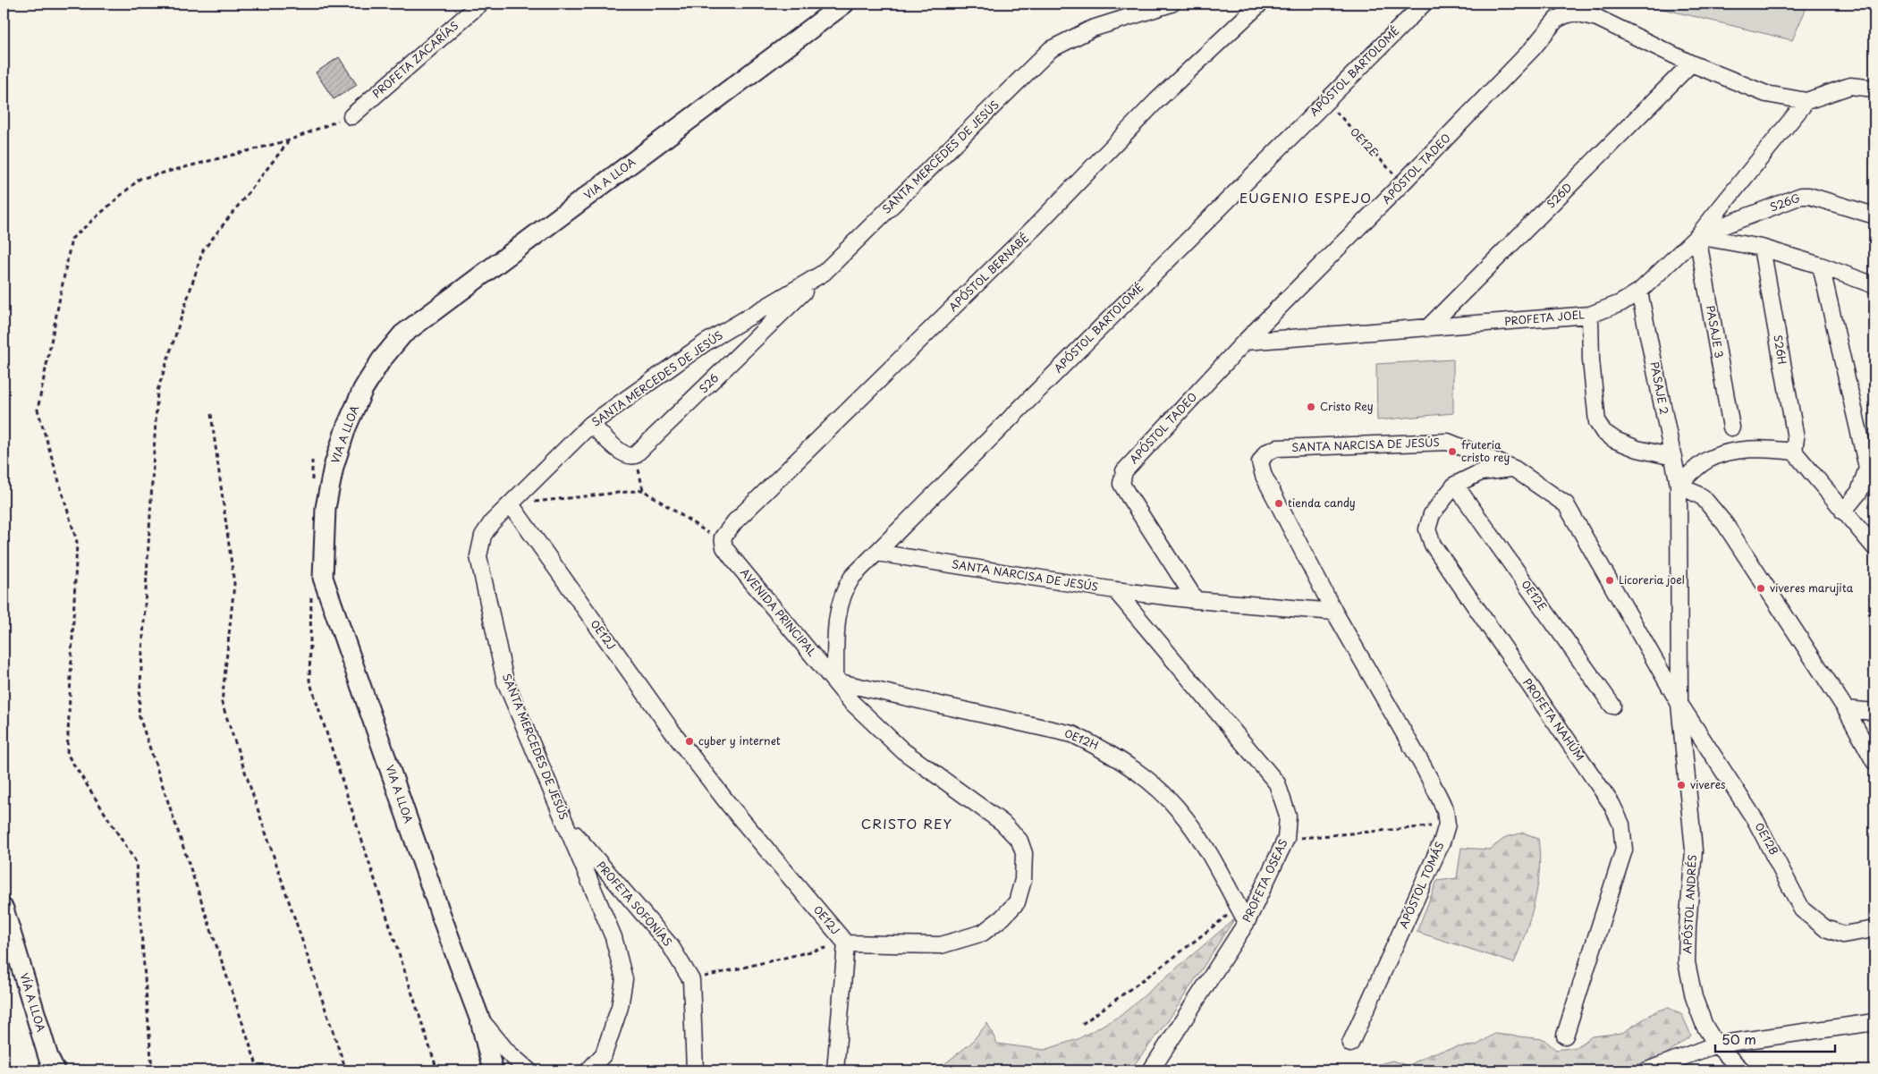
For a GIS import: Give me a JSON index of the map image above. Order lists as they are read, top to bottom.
{
  "streets": {
    "street": [
      "PROFETA ZACARÍAS",
      "APÓSTOL BARTOLOMÉ",
      "OE12E",
      "SANTA MERCEDES DE JESÚS",
      "APÓSTOL TADEO",
      "VIA A LLOA",
      "S26D",
      "S26G",
      "APÓSTOL BERNABÉ",
      "PROFETA JOEL",
      "PASAJE 3",
      "S26H",
      "S26",
      "PASAJE 2",
      "SANTA NARCISA DE JESÚS",
      "AVENIDA PRINCIPAL",
      "OE12J",
      "PROFETA NAHÚM",
      "OE12H",
      "OE12B",
      "PROFETA OSEAS",
      "APÓSTOL TOMÁS",
      "PROFETA SOFONÍAS",
      "APÓSTOL ANDRÉS",
      "VÍA A LLOA"
    ]
  },
  "crossings": [
    ["APÓSTOL BARTOLOMÉ", "OE12E"],
    ["APÓSTOL BARTOLOMÉ", "SANTA NARCISA DE JESÚS"],
    ["APÓSTOL BARTOLOMÉ", "AVENIDA PRINCIPAL"],
    ["APÓSTOL BARTOLOMÉ", "OE12J"],
    ["APÓSTOL BARTOLOMÉ", "OE12H"],
    ["OE12E", "APÓSTOL TADEO"],
    ["OE12E", "PROFETA NAHÚM"],
    ["SANTA MERCEDES DE JESÚS", "S26"],
    ["SANTA MERCEDES DE JESÚS", "OE12J"],
    ["SANTA MERCEDES DE JESÚS", "PROFETA SOFONÍAS"],
    ["APÓSTOL TADEO", "S26D"],
    ["APÓSTOL TADEO", "PROFETA JOEL"],
    ["APÓSTOL TADEO", "SANTA NARCISA DE JESÚS"],
    ["S26D", "PROFETA JOEL"],
    ["S26G", "PROFETA JOEL"],
    ["S26G", "PASAJE 3"],
    ["APÓSTOL BERNABÉ", "AVENIDA PRINCIPAL"],
    ["PROFETA JOEL", "PASAJE 3"],
    ["PROFETA JOEL", "PASAJE 2"],
    ["SANTA NARCISA DE JESÚS", "PROFETA NAHÚM"],
    ["SANTA NARCISA DE JESÚS", "OE12B"],
    ["SANTA NARCISA DE JESÚS", "PROFETA OSEAS"],
    ["SANTA NARCISA DE JESÚS", "APÓSTOL ANDRÉS"],
    ["AVENIDA PRINCIPAL", "OE12J"],
    ["AVENIDA PRINCIPAL", "OE12H"],
    ["OE12J", "OE12H"],
    ["OE12H", "PROFETA OSEAS"],
    ["OE12B", "APÓSTOL ANDRÉS"]
  ],
  "districts": ["EUGENIO ESPEJO", "CRISTO REY"],
  "places": [
    "Cristo Rey",
    "fruteria cristo rey",
    "tienda candy",
    "Licoreria joel",
    "viveres marujita",
    "cyber y internet",
    "viveres"
  ],
  "scale_bar": "50 m"
}
